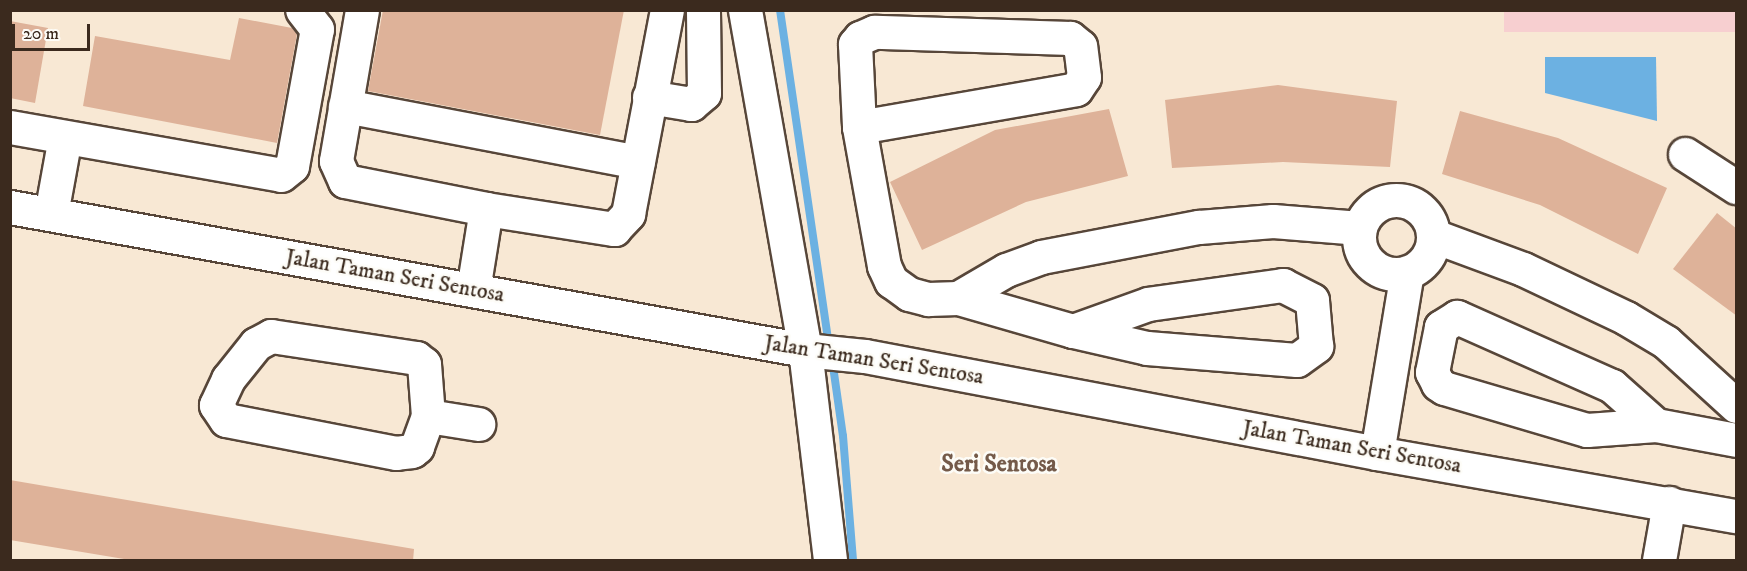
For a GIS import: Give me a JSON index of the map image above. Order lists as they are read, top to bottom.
{
  "streets": {
    "main road": ["Jalan Taman Seri Sentosa"]
  },
  "districts": ["Seri Sentosa"],
  "scale_bar": "20 m"
}
